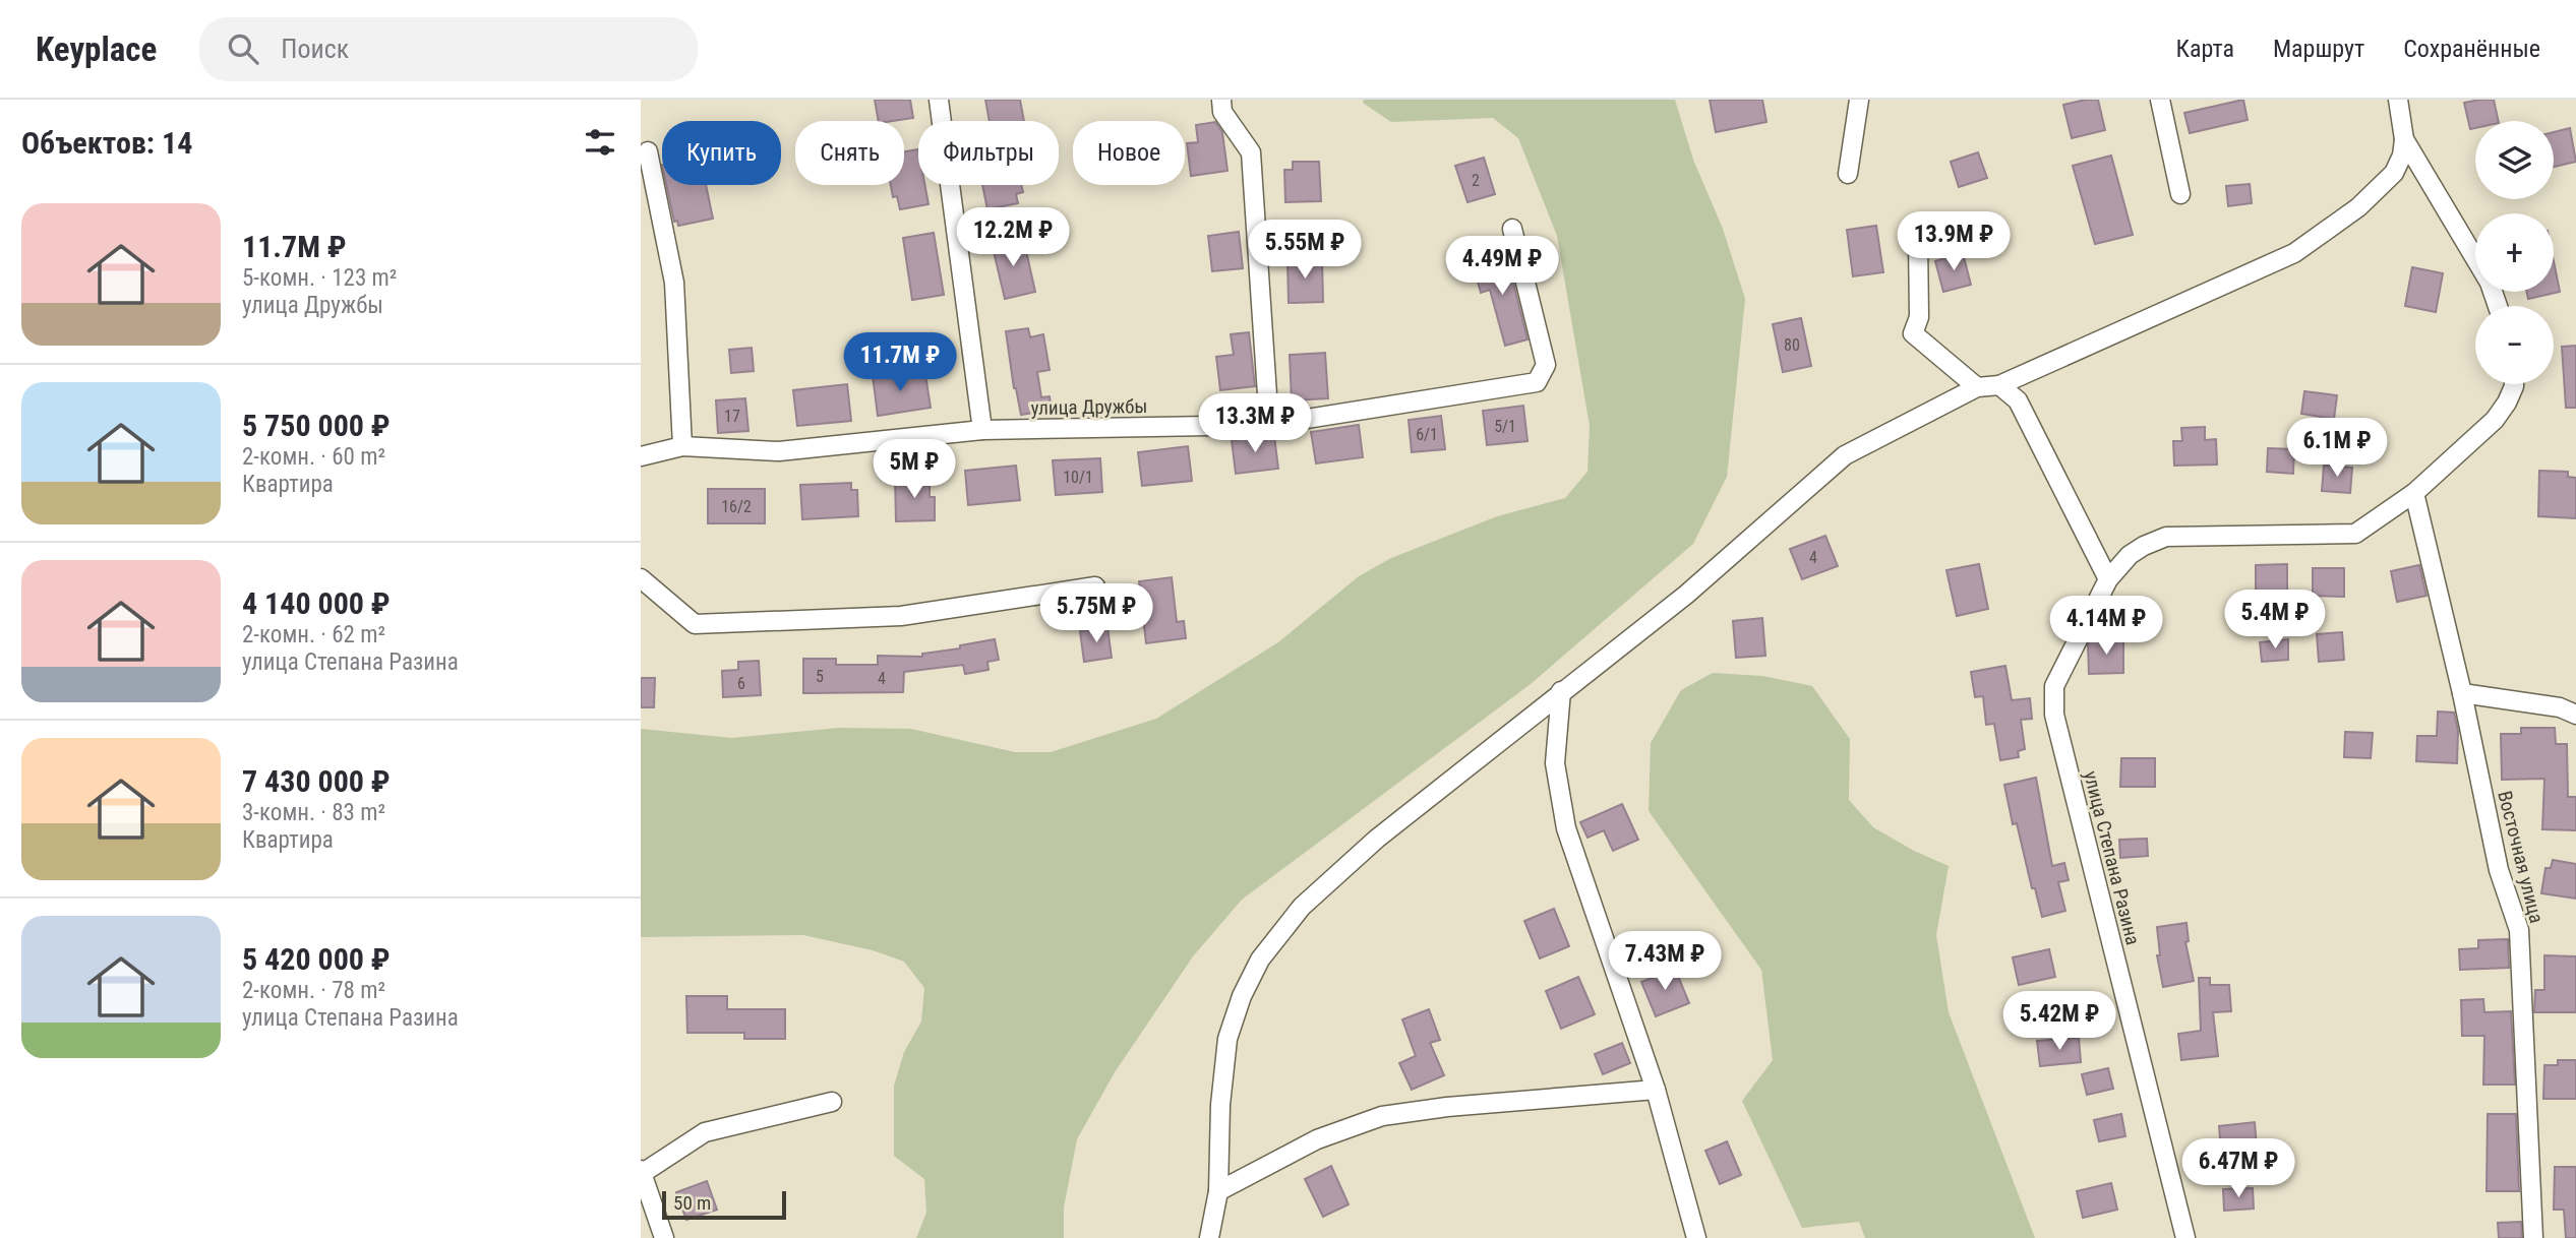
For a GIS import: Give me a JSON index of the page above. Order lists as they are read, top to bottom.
{
  "streets": {
    "street": ["улица Дружбы", "Восточная улица", "улица Степана Разина"]
  },
  "crossings": [
    ["Восточная улица", "улица Степана Разина"]
  ],
  "house_numbers": [
    "2",
    "80",
    "17",
    "5/1",
    "6/1",
    "10/1",
    "16/2",
    "4",
    "5",
    "4",
    "6"
  ],
  "scale_bar": "50 m",
  "page": {
    "header": "Keyplace",
    "search": "Поиск",
    "nav": ["Карта", "Маршрут", "Сохранённые"],
    "heading": "Объектов: 14",
    "map_buttons": ["+", "−"],
    "chip": [
      "Купить",
      "Снять",
      "Фильтры",
      "Новое"
    ],
    "list": [
      {
        "name": "11.7M ₽",
        "note": "5-комн. · 123 m² · улица Дружбы"
      },
      {
        "name": "5 750 000 ₽",
        "note": "2-комн. · 60 m² · Квартира"
      },
      {
        "name": "4 140 000 ₽",
        "note": "2-комн. · 62 m² · улица Степана Разина"
      },
      {
        "name": "7 430 000 ₽",
        "note": "3-комн. · 83 m² · Квартира"
      },
      {
        "name": "5 420 000 ₽",
        "note": "2-комн. · 78 m² · улица Степана Разина"
      }
    ],
    "price": [
      "12.2M ₽",
      "13.9M ₽",
      "5.55M ₽",
      "4.49M ₽",
      "11.7M ₽",
      "13.3M ₽",
      "6.1M ₽",
      "5M ₽",
      "5.75M ₽",
      "5.4M ₽",
      "4.14M ₽",
      "7.43M ₽",
      "5.42M ₽",
      "6.47M ₽"
    ],
    "scale": "50 m"
  }
}
